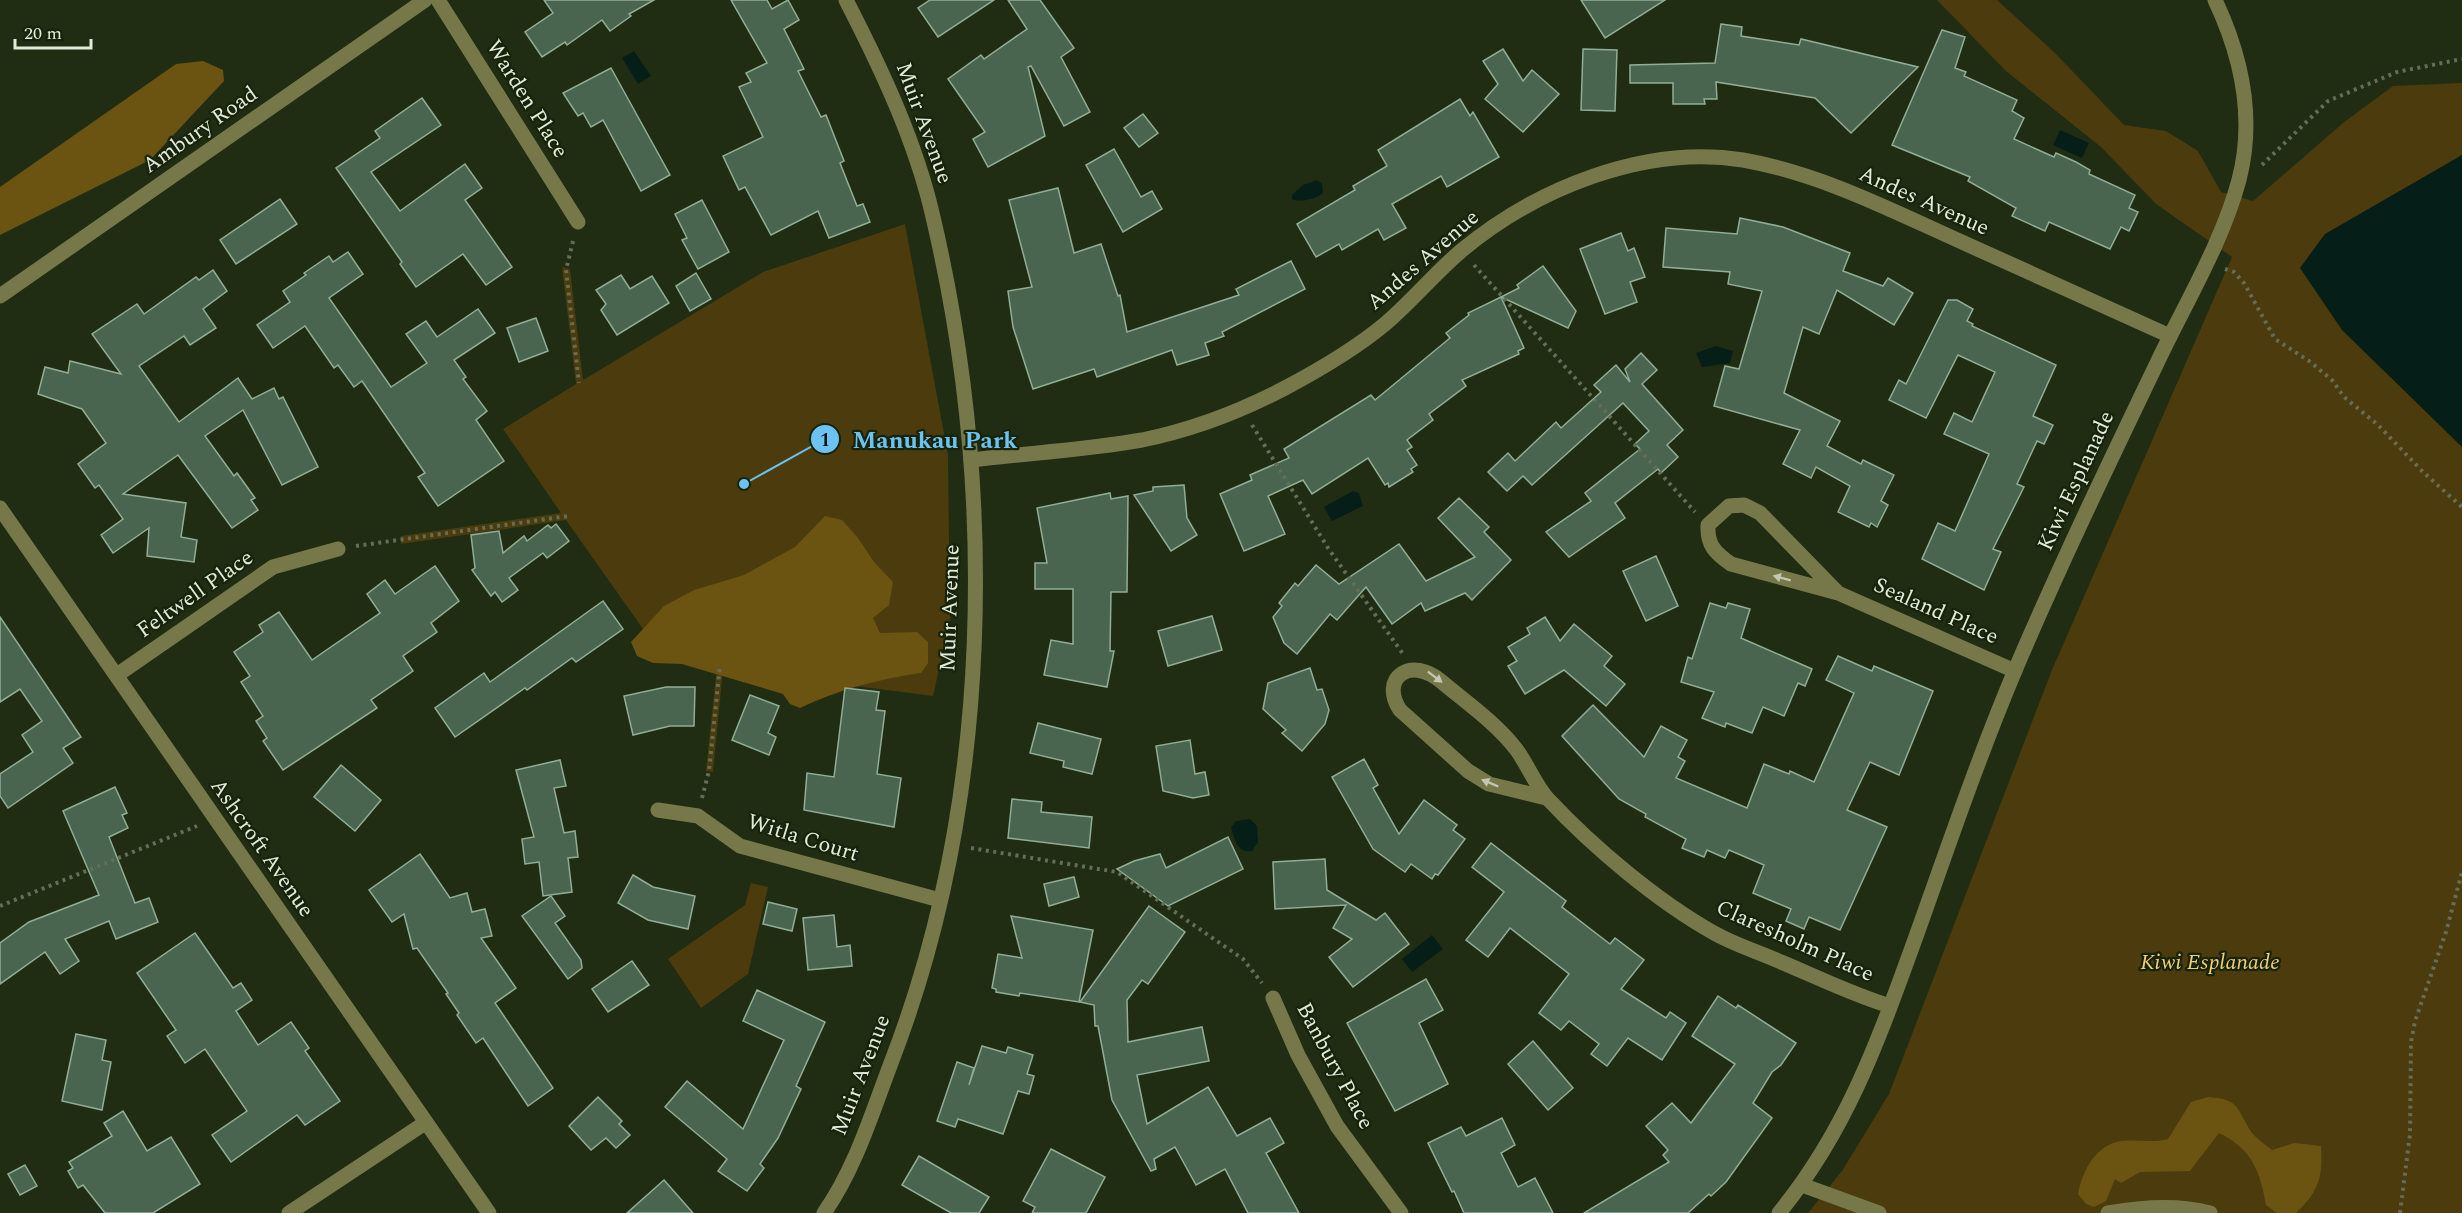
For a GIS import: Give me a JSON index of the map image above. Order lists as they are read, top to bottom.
{
  "streets": {
    "street": [
      "Warden Place",
      "Muir Avenue",
      "Ambury Road",
      "Andes Avenue",
      "Kiwi Esplanade",
      "Feltwell Place",
      "Sealand Place",
      "Witla Court",
      "Ashcroft Avenue",
      "Claresholm Place",
      "Banbury Place"
    ]
  },
  "crossings": [
    ["Muir Avenue", "Andes Avenue"],
    ["Muir Avenue", "Witla Court"],
    ["Andes Avenue", "Kiwi Esplanade"],
    ["Kiwi Esplanade", "Sealand Place"],
    ["Kiwi Esplanade", "Claresholm Place"],
    ["Feltwell Place", "Ashcroft Avenue"]
  ],
  "parks": ["Kiwi Esplanade"],
  "places": ["Manukau Park"],
  "scale_bar": "20 m"
}
